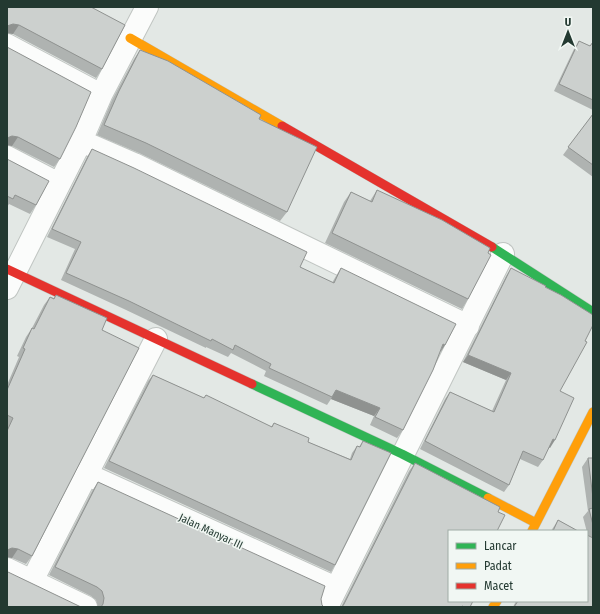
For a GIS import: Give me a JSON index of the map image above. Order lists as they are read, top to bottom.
{
  "streets": {
    "street": ["Jalan Manyar III"]
  },
  "legend": ["Lancar", "Padat", "Macet"],
  "north": "top"
}
